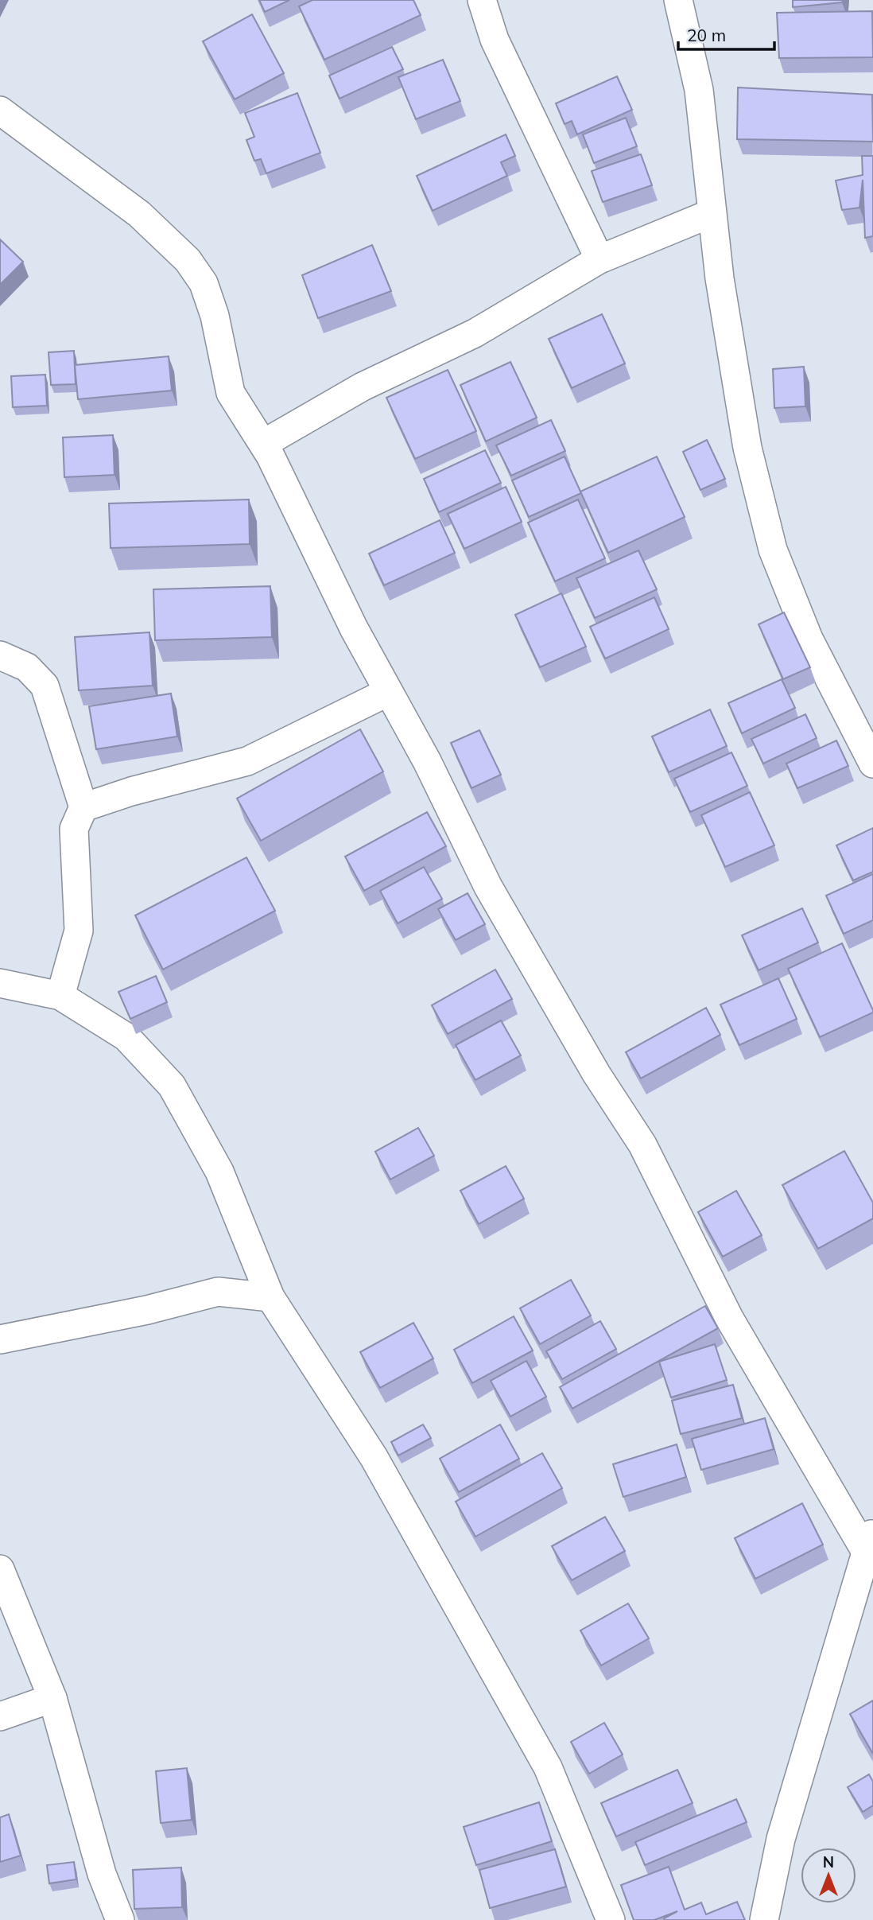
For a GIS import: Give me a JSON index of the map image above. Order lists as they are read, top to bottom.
{
  "scale_bar": "20 m",
  "north": "top"
}
